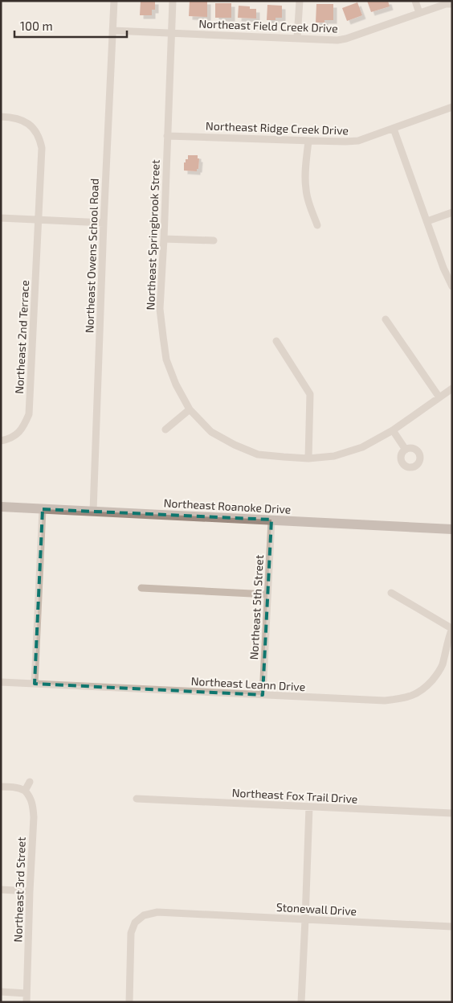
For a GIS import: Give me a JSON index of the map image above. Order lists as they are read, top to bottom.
{
  "streets": {
    "street": [
      "Northeast Field Creek Drive",
      "Northeast Ridge Creek Drive",
      "Northeast Springbrook Street",
      "Northeast Owens School Road",
      "Northeast 2nd Terrace",
      "Northeast Roanoke Drive",
      "Northeast 5th Street",
      "Northeast Leann Drive",
      "Northeast Fox Trail Drive",
      "Northeast 3rd Street",
      "Stonewall Drive"
    ]
  },
  "crossings": [
    ["Northeast Field Creek Drive", "Northeast Springbrook Street"],
    ["Northeast Field Creek Drive", "Northeast Owens School Road"],
    ["Northeast Ridge Creek Drive", "Northeast Springbrook Street"],
    ["Northeast Owens School Road", "Northeast Roanoke Drive"],
    ["Northeast Roanoke Drive", "Northeast 5th Street"],
    ["Northeast 5th Street", "Northeast Leann Drive"]
  ],
  "scale_bar": "100 m"
}
